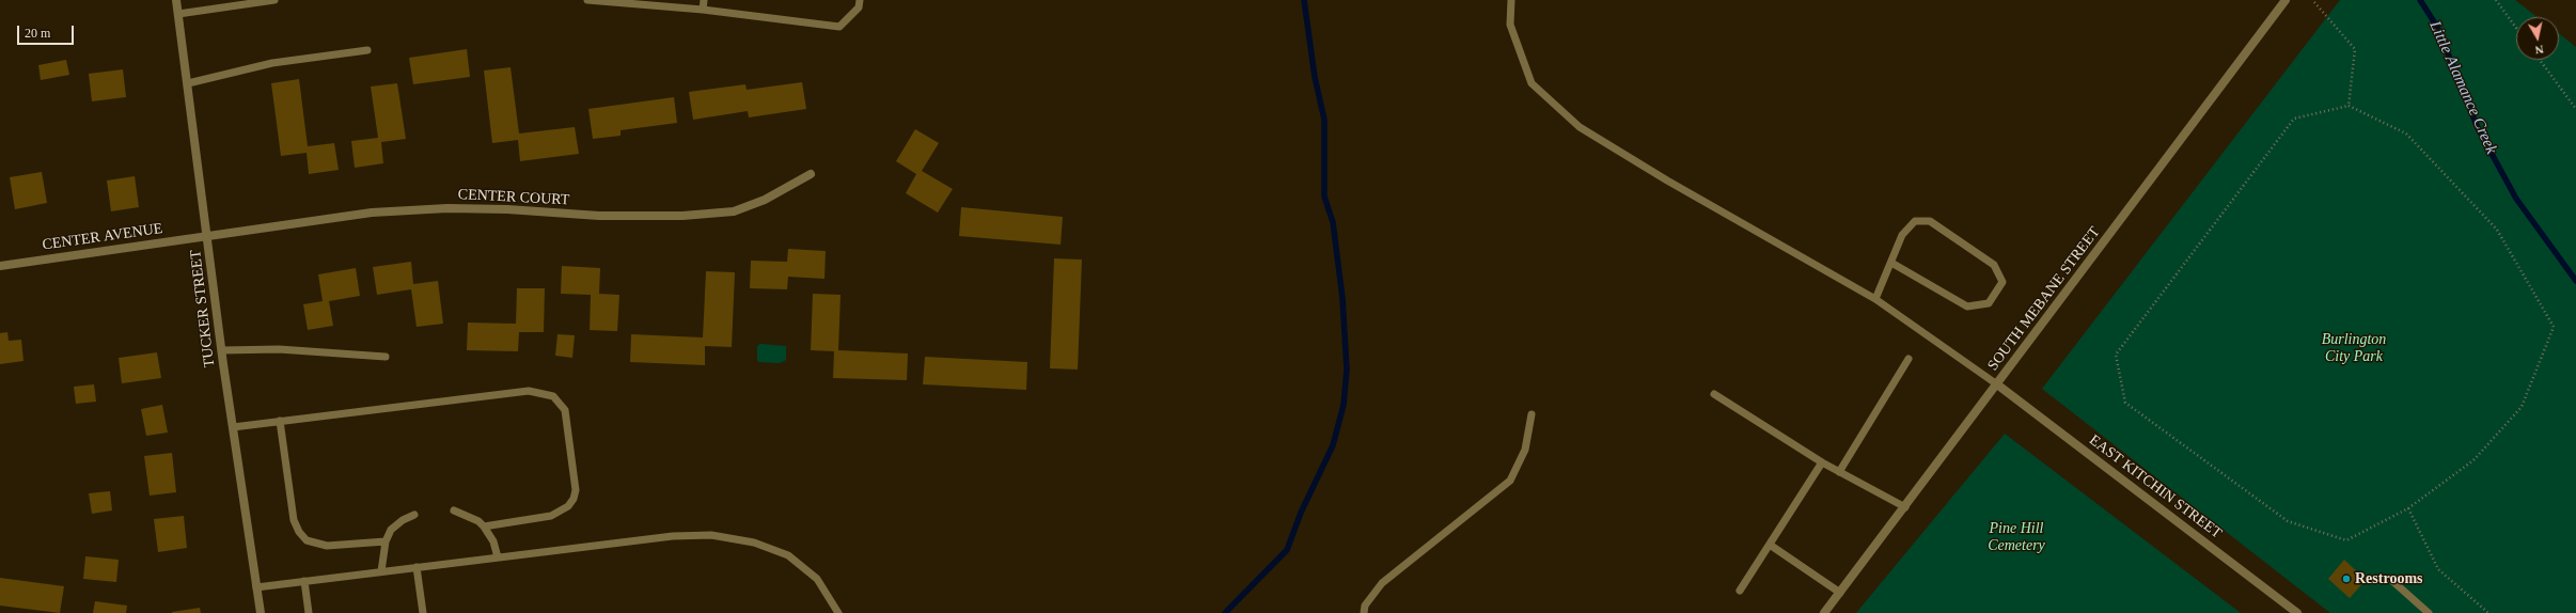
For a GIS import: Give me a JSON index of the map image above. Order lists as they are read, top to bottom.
{
  "streets": {
    "street": [
      "CENTER COURT",
      "CENTER AVENUE",
      "SOUTH MEBANE STREET",
      "TUCKER STREET",
      "EAST KITCHIN STREET"
    ]
  },
  "crossings": [
    ["CENTER COURT", "CENTER AVENUE"],
    ["CENTER COURT", "TUCKER STREET"],
    ["CENTER AVENUE", "TUCKER STREET"],
    ["SOUTH MEBANE STREET", "EAST KITCHIN STREET"]
  ],
  "water": ["Little Alamance Creek"],
  "parks": ["Burlington City Park", "Pine Hill Cemetery"],
  "places": ["Restrooms"],
  "scale_bar": "20 m",
  "north": "bottom"
}
